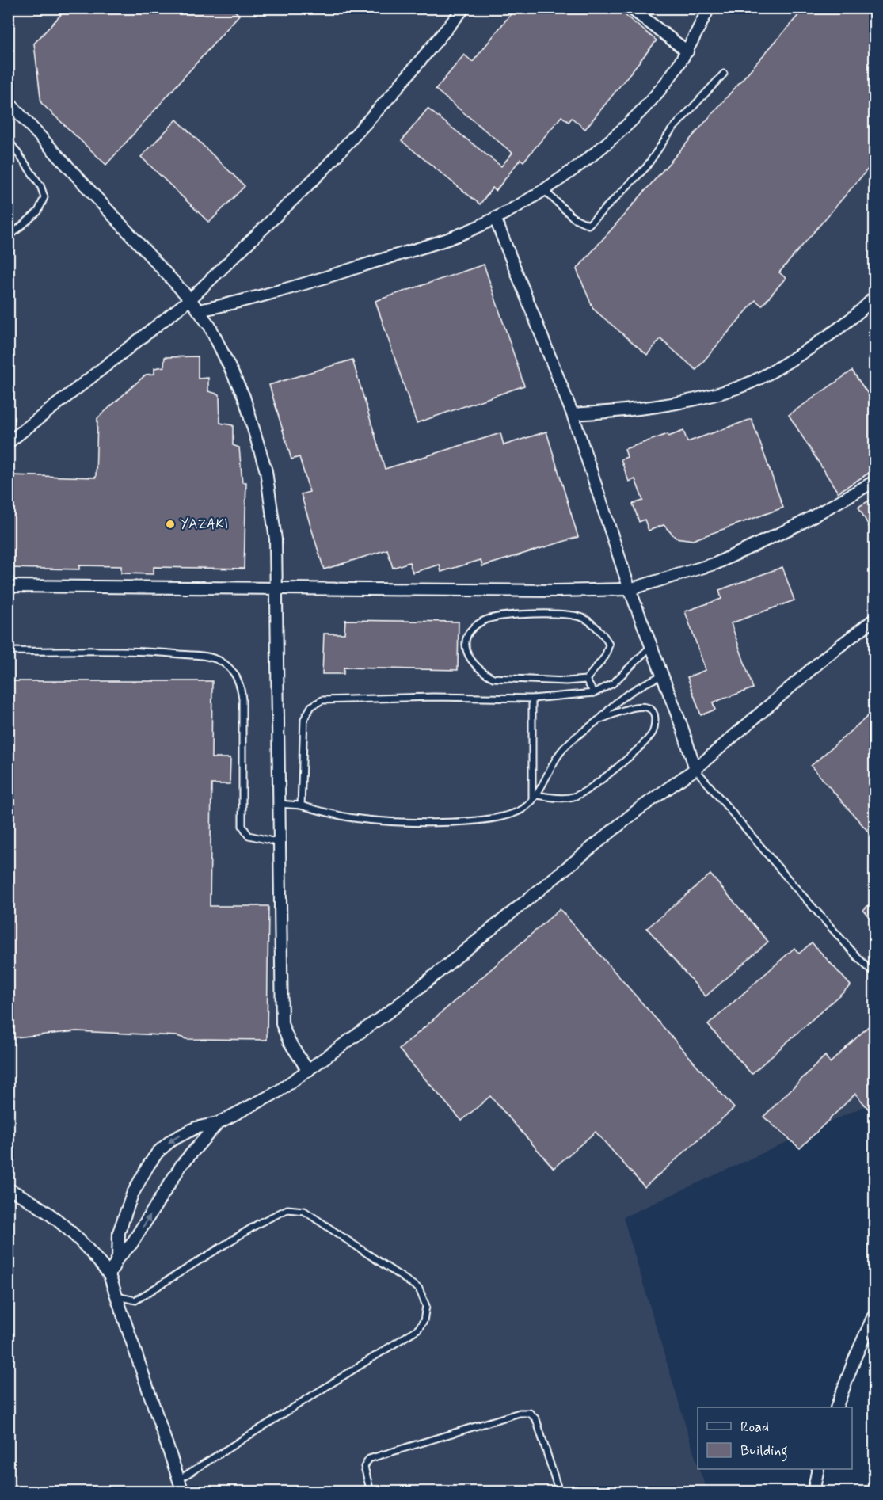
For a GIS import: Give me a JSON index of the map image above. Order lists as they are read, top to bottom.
{
  "places": ["YAZAKI"],
  "legend": ["Road", "Building"]
}
